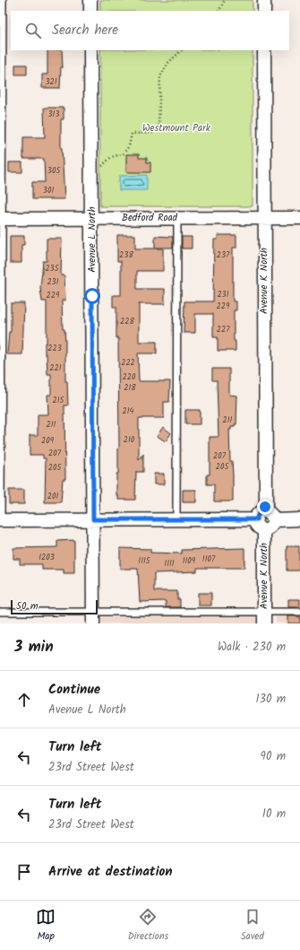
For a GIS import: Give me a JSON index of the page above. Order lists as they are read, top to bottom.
{
  "streets": {
    "street": ["Bedford Road", "Avenue L North", "Avenue K North"]
  },
  "crossings": [
    ["Bedford Road", "Avenue L North"],
    ["Bedford Road", "Avenue K North"]
  ],
  "parks": ["Westmount Park"],
  "house_numbers": [
    "321",
    "313",
    "305",
    "301",
    "238",
    "237",
    "235",
    "231",
    "231",
    "229",
    "229",
    "228",
    "227",
    "223",
    "222",
    "221",
    "220",
    "218",
    "215",
    "214",
    "211",
    "211",
    "210",
    "209",
    "207",
    "207",
    "205",
    "205",
    "201",
    "1203",
    "1107",
    "1115",
    "1109",
    "1111"
  ],
  "scale_bar": "50 m",
  "page": {
    "search": "Search here",
    "scale": "50 m",
    "heading": ["3 min", "Walk · 230 m"],
    "list": [
      ["Continue", "Avenue L North", "130 m"],
      ["Turn left", "23rd Street West", "90 m"],
      ["Turn left", "23rd Street West", "10 m"],
      "Arrive at destination"
    ],
    "nav": ["Map", "Directions", "Saved"]
  }
}
